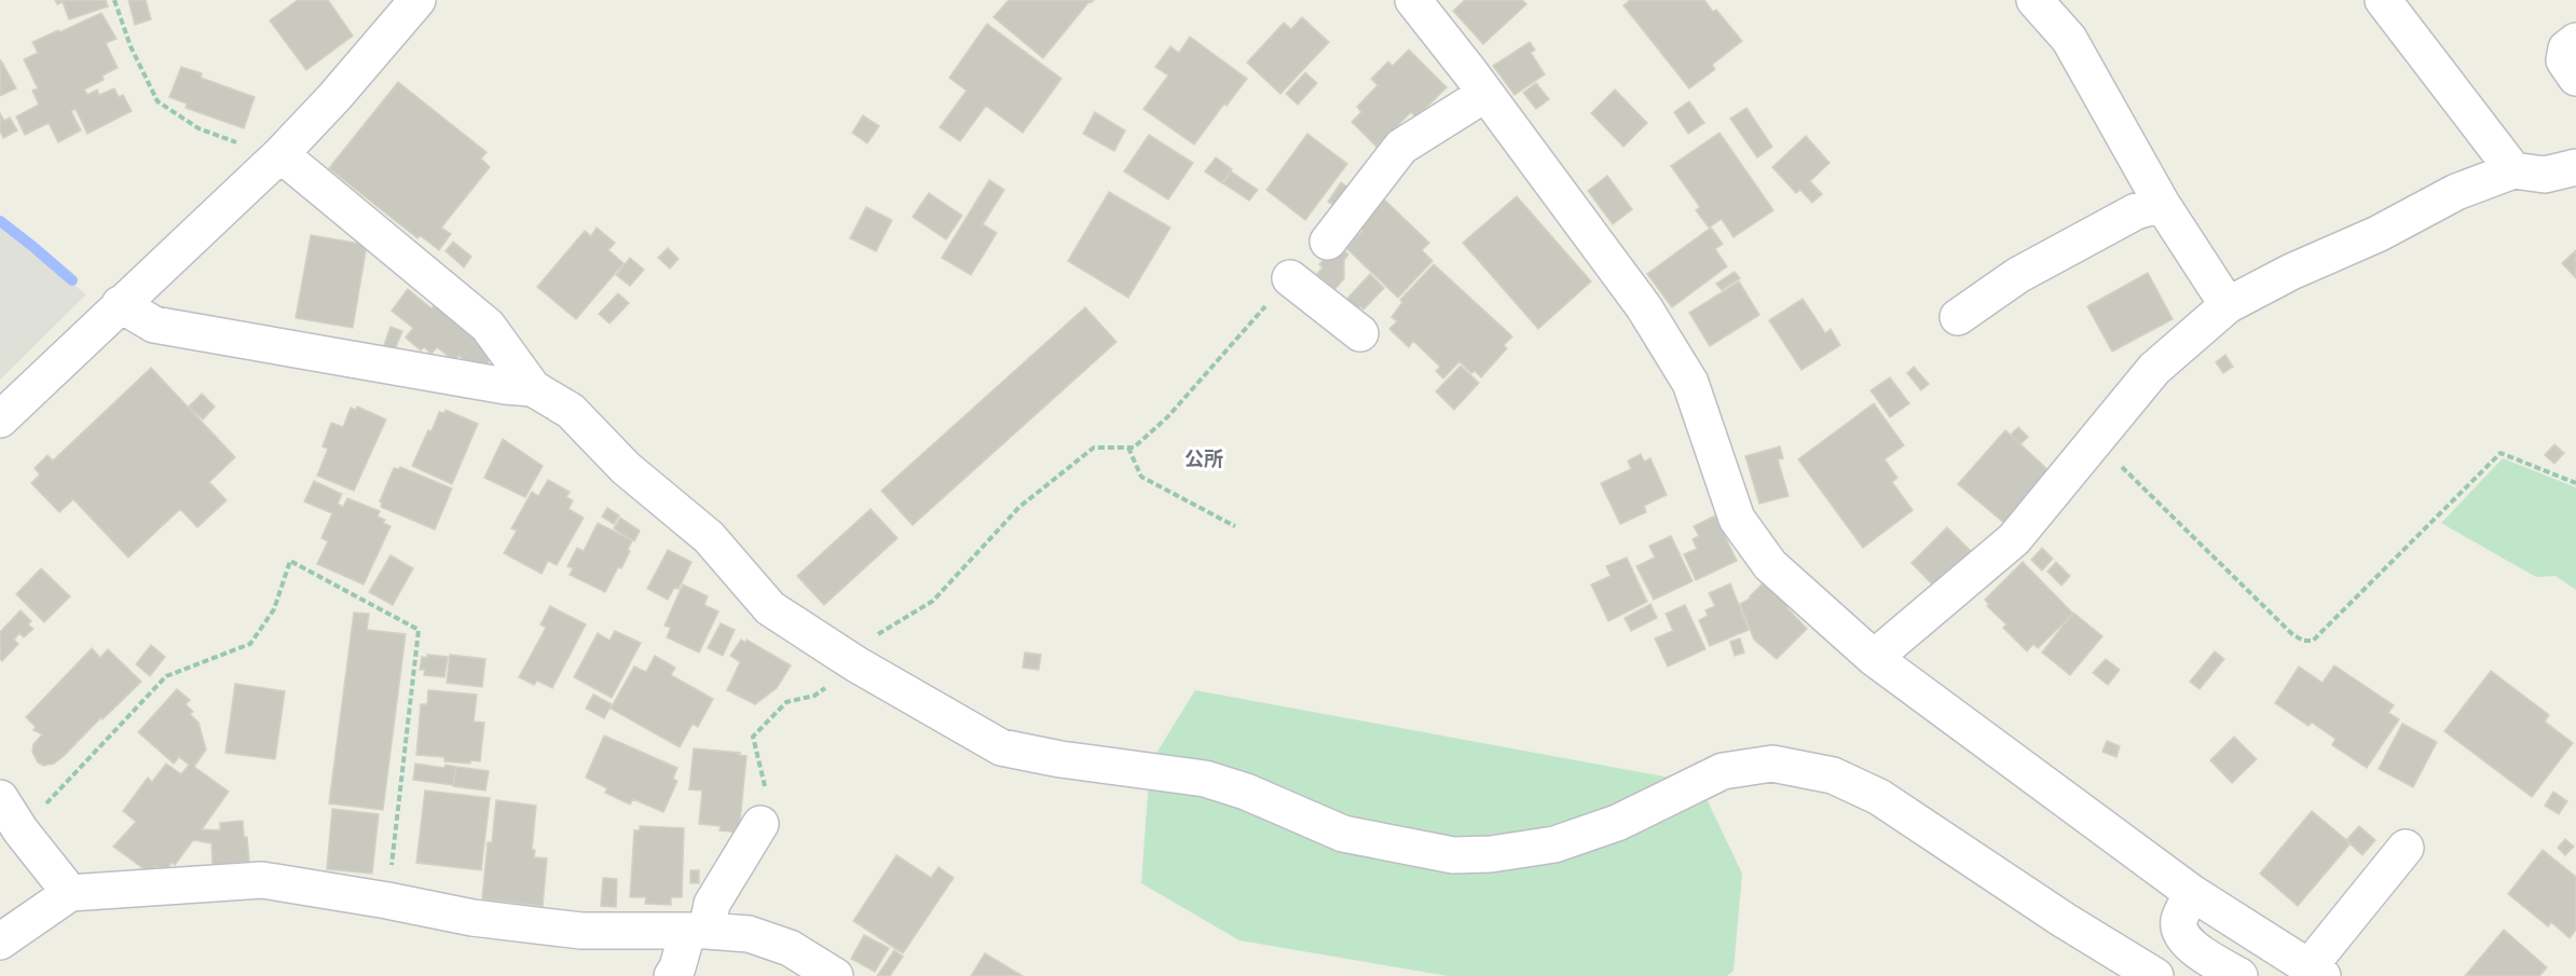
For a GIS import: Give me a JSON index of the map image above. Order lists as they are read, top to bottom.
{
  "districts": ["公所"]
}
